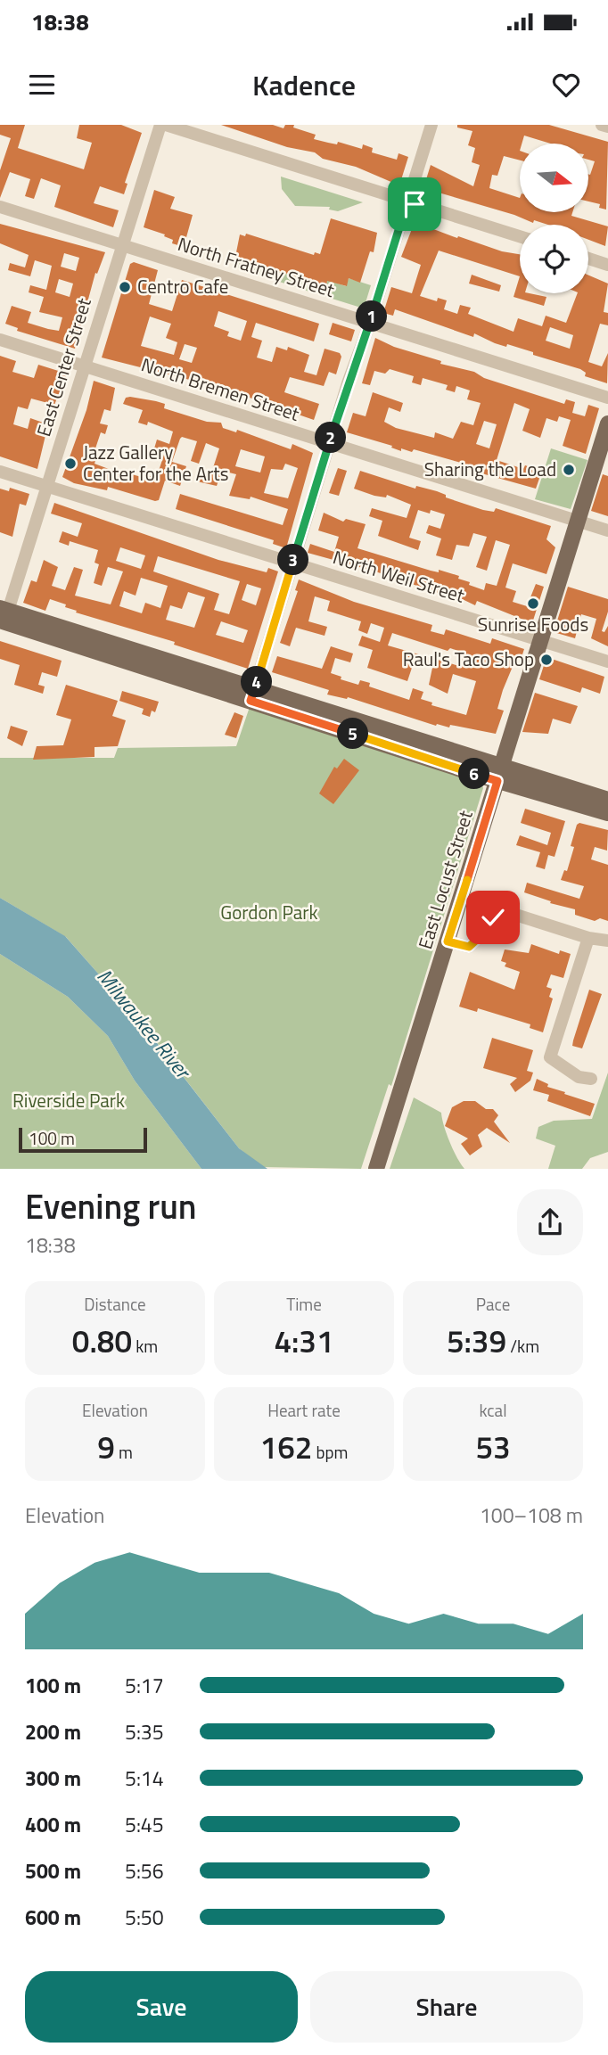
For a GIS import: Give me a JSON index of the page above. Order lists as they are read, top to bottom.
{
  "streets": {
    "main road": ["East Locust Street"],
    "street": [
      "North Fratney Street",
      "East Center Street",
      "North Bremen Street",
      "North Weil Street"
    ]
  },
  "crossings": [
    ["North Fratney Street", "East Center Street"],
    ["East Center Street", "North Bremen Street"],
    ["East Center Street", "North Weil Street"],
    ["North Bremen Street", "East Locust Street"],
    ["North Weil Street", "East Locust Street"]
  ],
  "water": ["Milwaukee River"],
  "parks": ["Gordon Park", "Riverside Park"],
  "places": [
    "Centro Cafe",
    "Jazz Gallery Center for the Arts",
    "Sharing the Load",
    "Sunrise Foods",
    "Raul's Taco Shop"
  ],
  "scale_bar": "100 m",
  "north": "right",
  "page": {
    "status": "18:38",
    "header": "Kadence",
    "pins": [
      "1",
      "2",
      "3",
      "4",
      "5",
      "6"
    ],
    "scale": "100 m",
    "heading": ["Evening run", "18:38"],
    "stats": [
      ["Distance", "0.80 km"],
      ["Time", "4:31"],
      ["Pace", "5:39 /km"],
      ["Elevation", "9 m"],
      ["Heart rate", "162 bpm"],
      ["kcal", "53"]
    ],
    "chart": ["Elevation", "100–108 m"],
    "list": [
      {
        "name": "100 m",
        "note": "5:17"
      },
      {
        "name": "200 m",
        "note": "5:35"
      },
      {
        "name": "300 m",
        "note": "5:14"
      },
      {
        "name": "400 m",
        "note": "5:45"
      },
      {
        "name": "500 m",
        "note": "5:56"
      },
      {
        "name": "600 m",
        "note": "5:50"
      }
    ],
    "buttons": ["Save", "Share"]
  }
}
